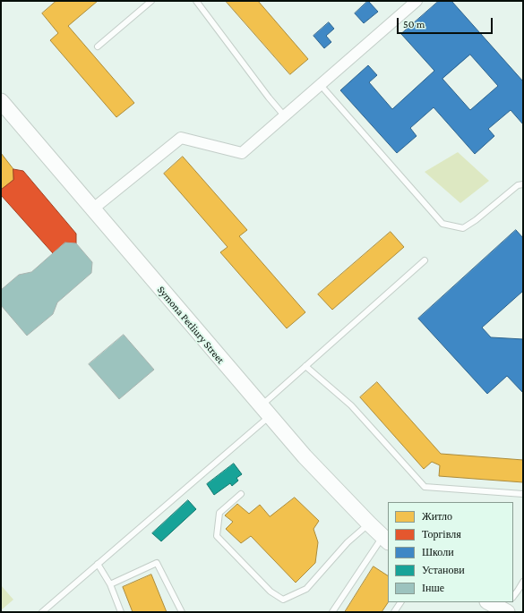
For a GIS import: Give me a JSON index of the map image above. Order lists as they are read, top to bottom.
{
  "streets": {
    "main road": ["Symona Petliury Street"]
  },
  "legend": [
    "Житло",
    "Торгівля",
    "Школи",
    "Установи",
    "Інше"
  ],
  "scale_bar": "50 m"
}
